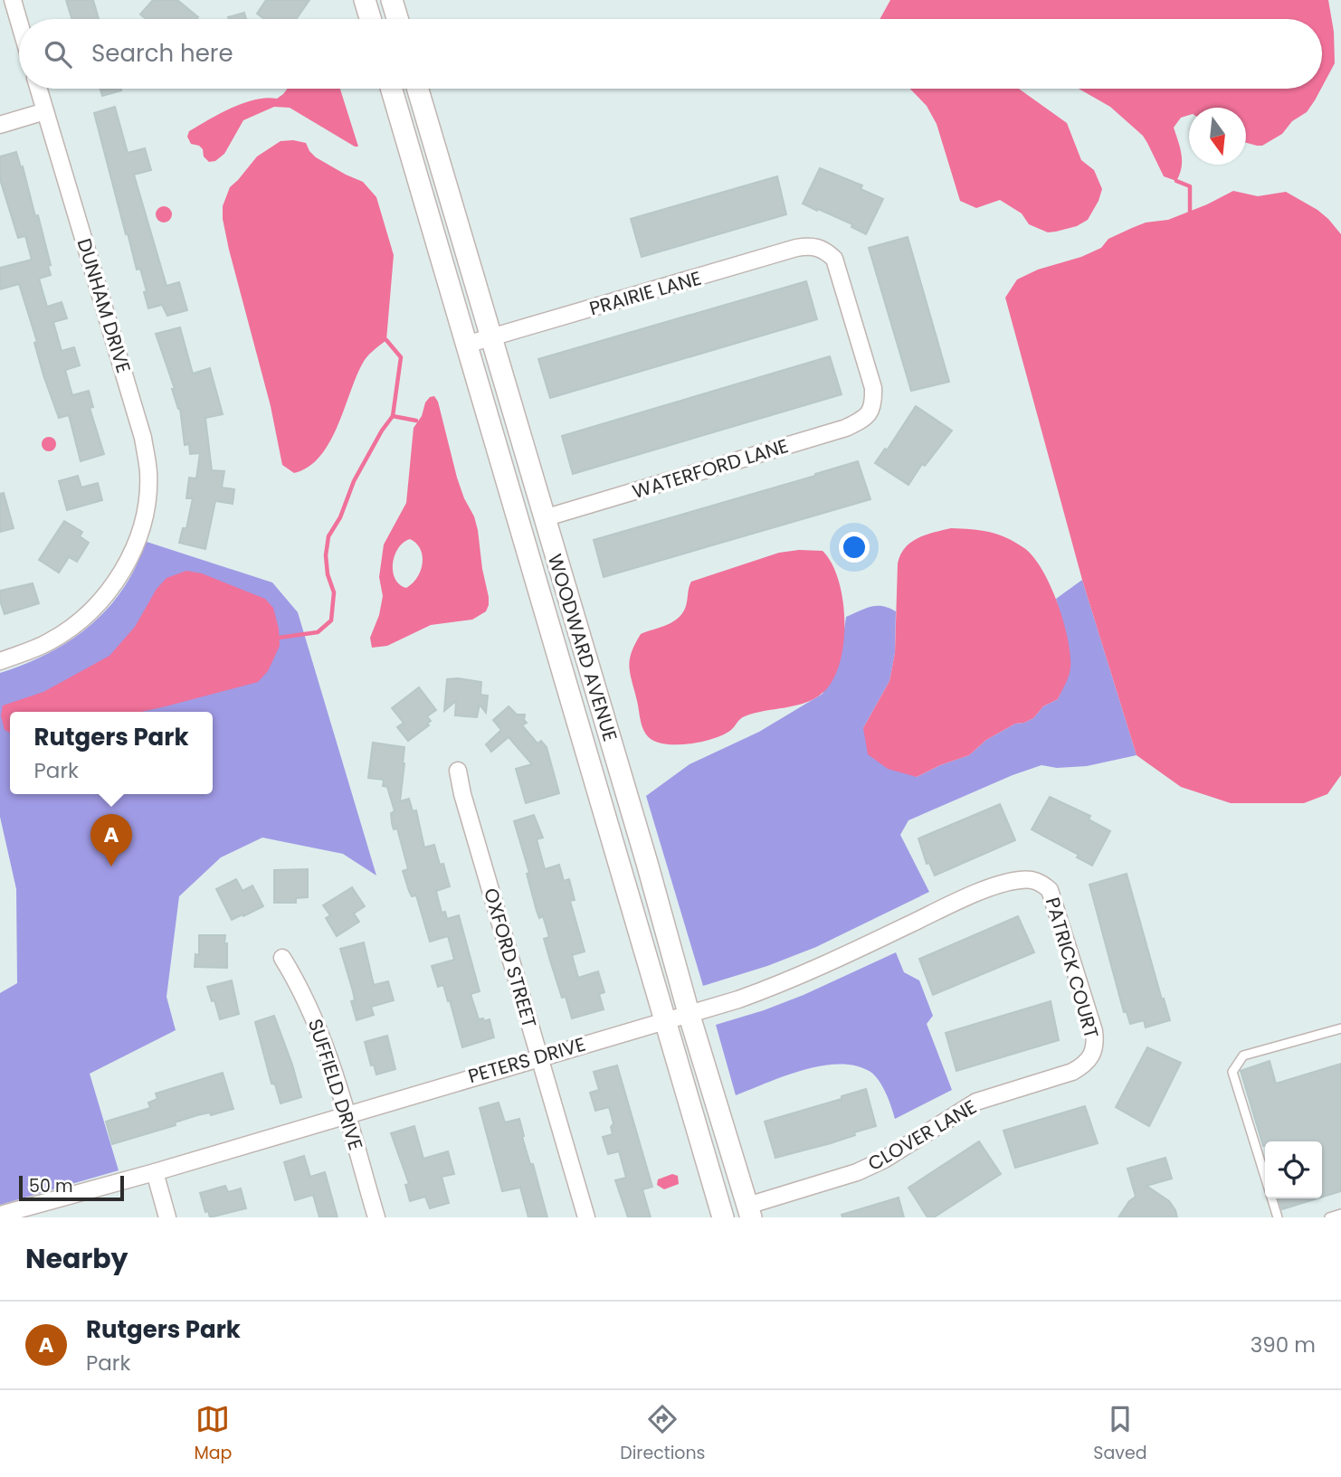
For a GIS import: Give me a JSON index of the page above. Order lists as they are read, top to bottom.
{
  "streets": {
    "street": [
      "PRAIRIE LANE",
      "DUNHAM DRIVE",
      "WATERFORD LANE",
      "WOODWARD AVENUE",
      "OXFORD STREET",
      "PATRICK COURT",
      "PETERS DRIVE",
      "SUFFIELD DRIVE",
      "CLOVER LANE"
    ]
  },
  "crossings": [
    ["PRAIRIE LANE", "WATERFORD LANE"],
    ["PRAIRIE LANE", "WOODWARD AVENUE"],
    ["WATERFORD LANE", "WOODWARD AVENUE"],
    ["WOODWARD AVENUE", "PETERS DRIVE"],
    ["WOODWARD AVENUE", "CLOVER LANE"],
    ["OXFORD STREET", "PETERS DRIVE"],
    ["PATRICK COURT", "PETERS DRIVE"],
    ["PATRICK COURT", "CLOVER LANE"],
    ["PETERS DRIVE", "SUFFIELD DRIVE"]
  ],
  "scale_bar": "50 m",
  "north": "bottom",
  "page": {
    "search": "Search here",
    "popup": ["Rutgers Park", "Park"],
    "pins": "A",
    "scale": "50 m",
    "heading": "Nearby",
    "list": [
      {
        "mark": "A",
        "name": "Rutgers Park",
        "note": "Park",
        "value": "390 m"
      }
    ],
    "nav": ["Map", "Directions", "Saved"]
  }
}
